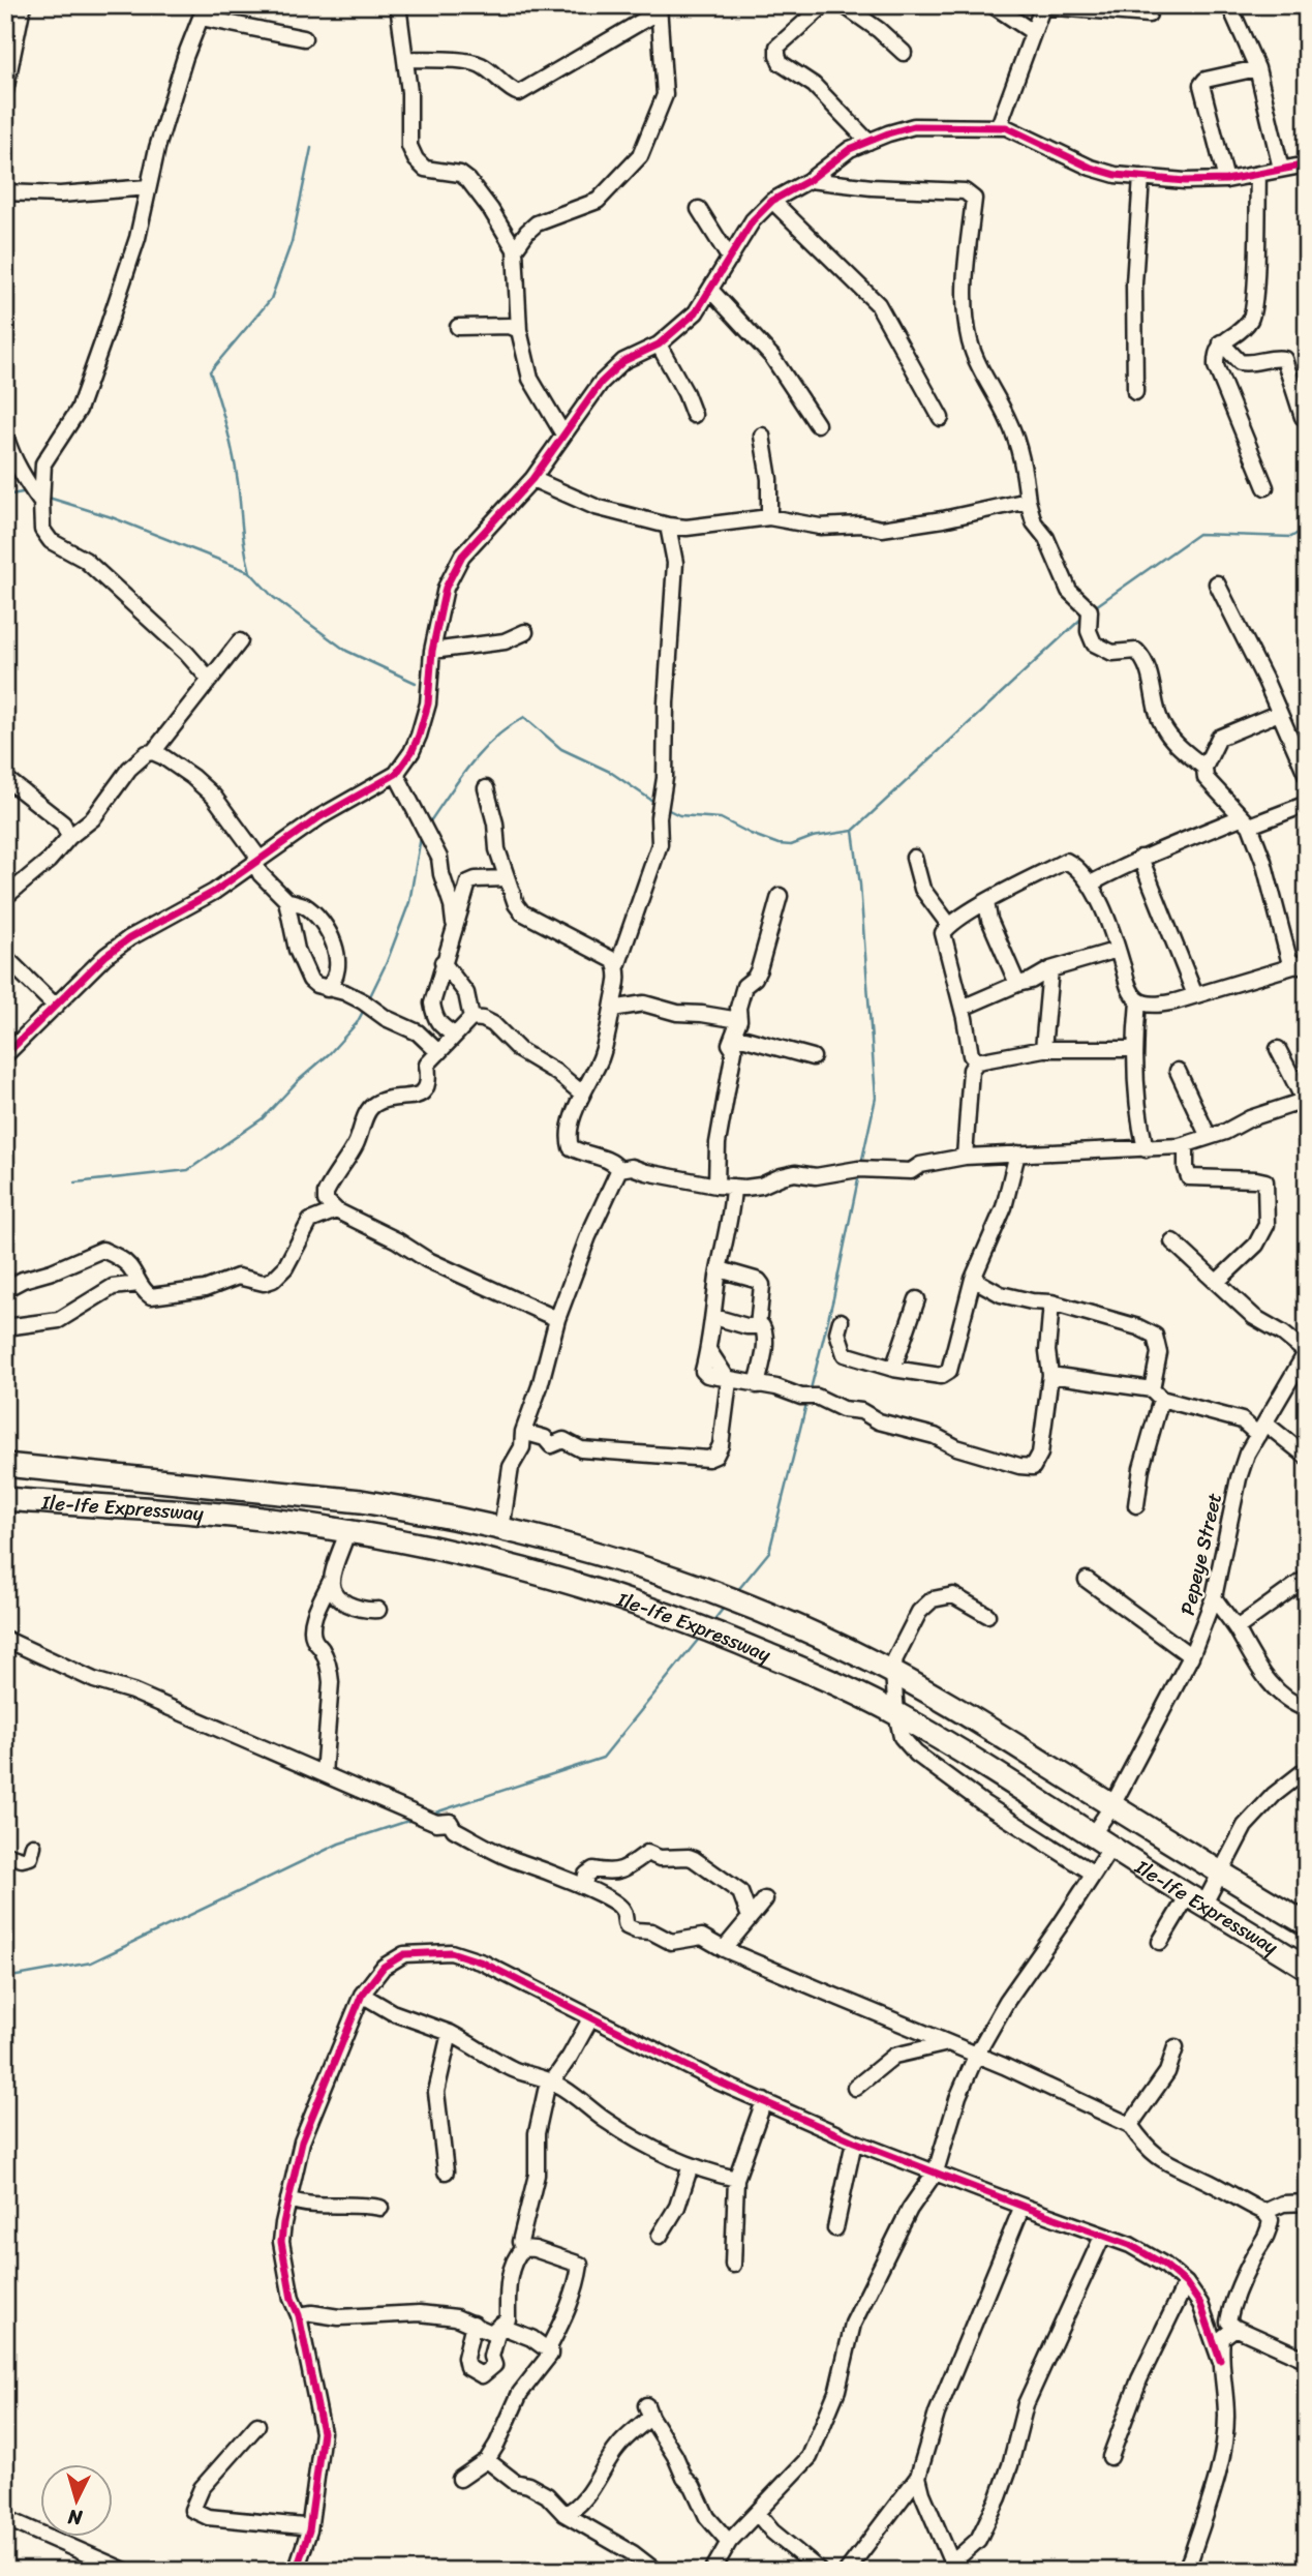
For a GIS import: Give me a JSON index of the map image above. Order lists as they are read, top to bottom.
{
  "streets": {
    "highway": ["Ile-Ife Expressway"],
    "street": ["Pepeye Street"]
  },
  "crossings": [
    ["Ile-Ife Expressway", "Pepeye Street"]
  ],
  "north": "bottom"
}
